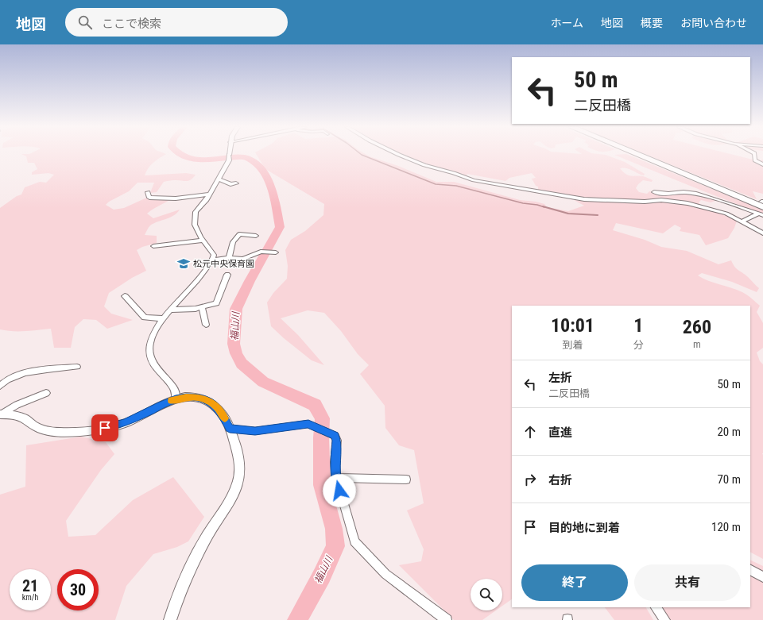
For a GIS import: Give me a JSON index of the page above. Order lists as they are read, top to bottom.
{
  "water": ["福山川"],
  "places": {
    "school or university": ["松元中央保育園"]
  },
  "page": {
    "header": "地図",
    "search": "ここで検索",
    "nav": [
      "ホーム",
      "地図",
      "概要",
      "お問い合わせ"
    ],
    "turn": ["50 m", "二反田橋"],
    "eta": [
      "10:01",
      "到着",
      "1",
      "分",
      "260",
      "m"
    ],
    "list": [
      {
        "name": "左折",
        "note": "二反田橋",
        "value": "50 m"
      },
      {
        "name": "直進",
        "value": "20 m"
      },
      {
        "name": "右折",
        "value": "70 m"
      },
      {
        "name": "目的地に到着",
        "value": "120 m"
      }
    ],
    "buttons": ["終了", "共有"],
    "speed": "21 km/h",
    "limit": "30"
  }
}
